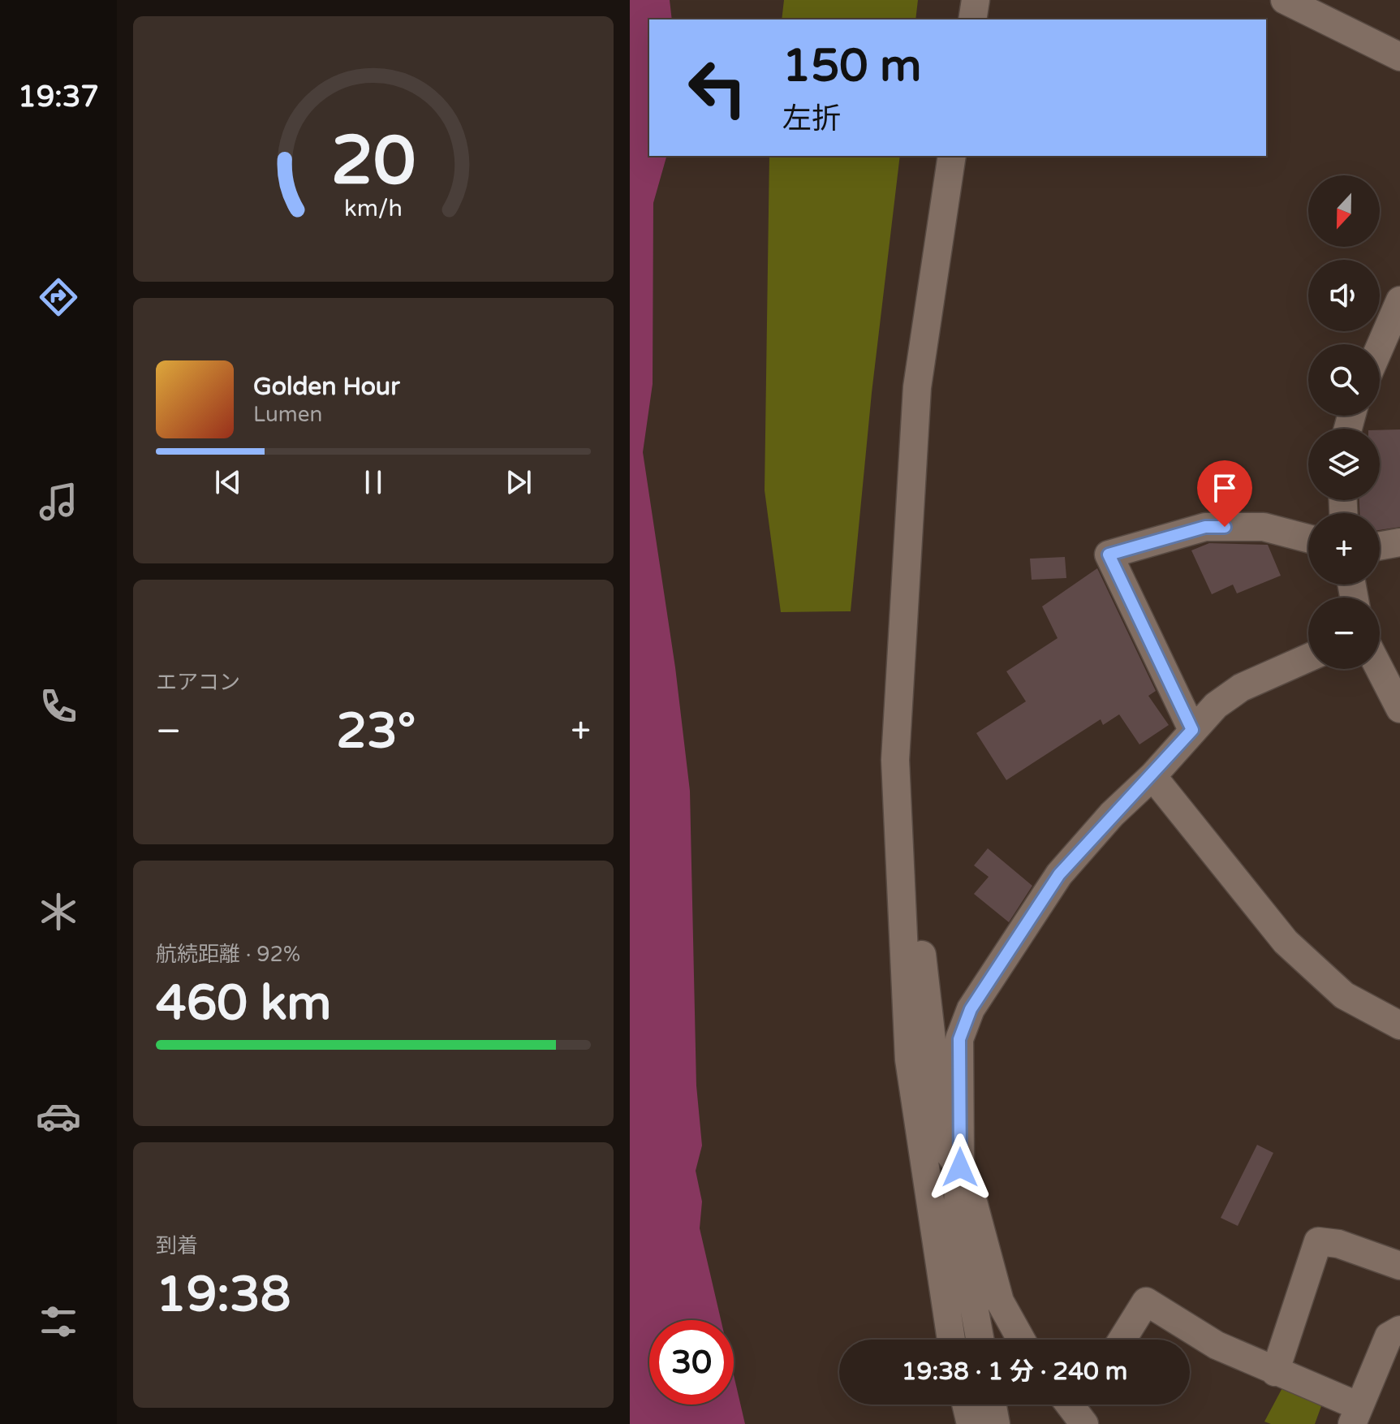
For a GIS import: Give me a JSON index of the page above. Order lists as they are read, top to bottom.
{
  "north": "bottom",
  "page": {
    "tabs": "19:37",
    "turn": ["150 m", "左折"],
    "map_buttons": ["+", "−"],
    "song": ["Golden Hour", "Lumen"],
    "tile": [
      "エアコン",
      ["航続距離 · 92%", "460 km"],
      ["到着", "19:38"]
    ],
    "heat": ["−", "23°", "+"],
    "limit": "30",
    "trip": "19:38 · 1 分 · 240 m",
    "gauge": ["20", "km/h"]
  }
}
